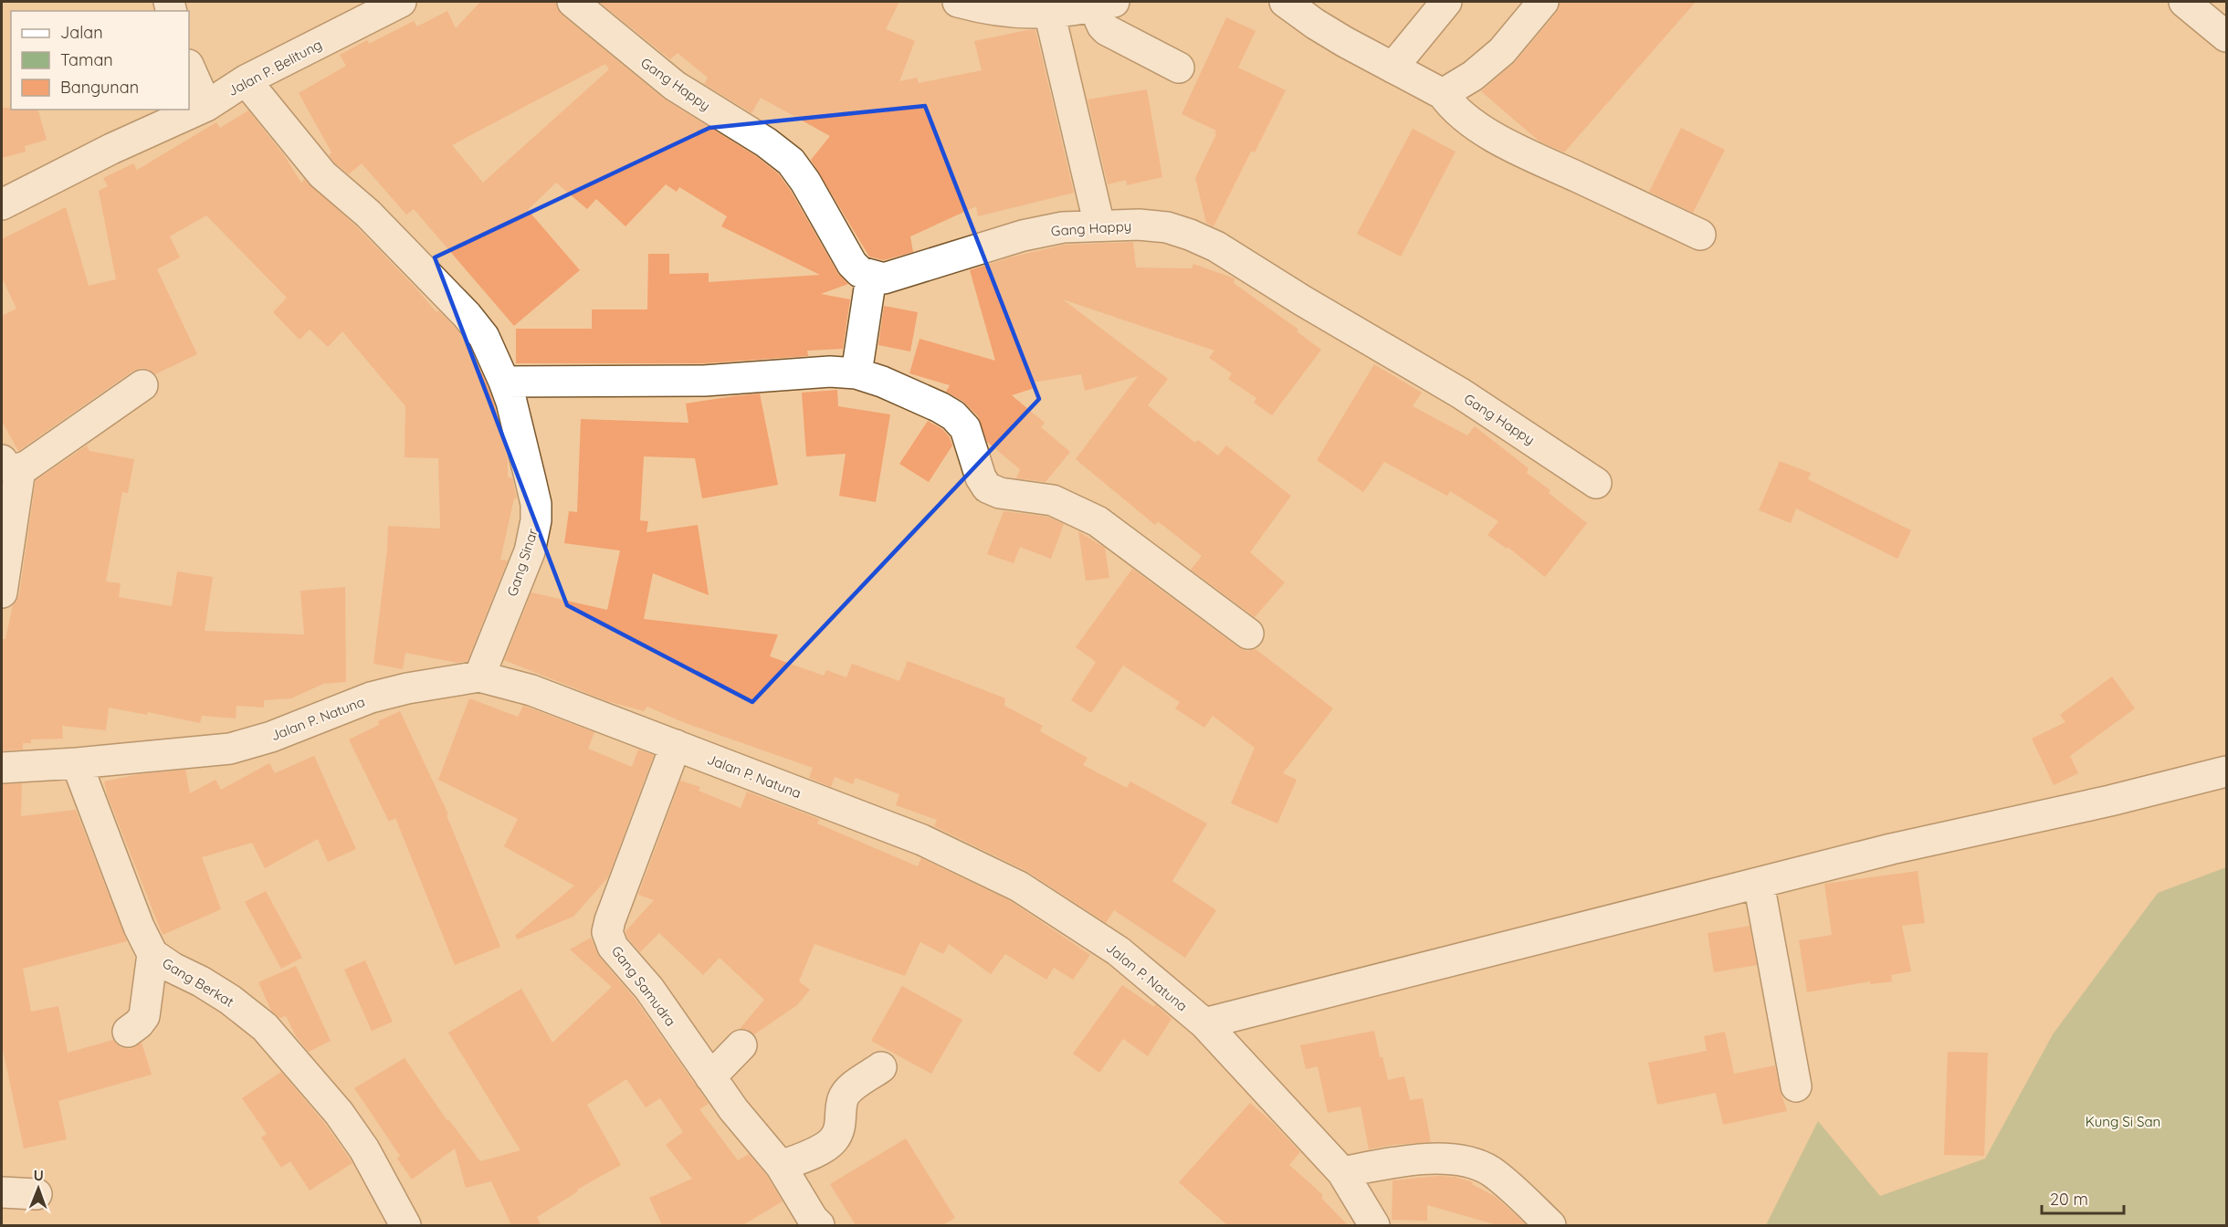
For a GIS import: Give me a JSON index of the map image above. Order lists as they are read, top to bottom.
{
  "streets": {
    "street": [
      "Jalan P. Belitung",
      "Gang Happy",
      "Gang Sinar",
      "Jalan P. Natuna",
      "Gang Berkat",
      "Gang Samudra"
    ]
  },
  "crossings": [
    ["Jalan P. Belitung", "Gang Sinar"],
    ["Gang Sinar", "Jalan P. Natuna"],
    ["Jalan P. Natuna", "Gang Berkat"],
    ["Jalan P. Natuna", "Gang Samudra"]
  ],
  "parks": ["Kung Si San"],
  "legend": ["Jalan", "Taman", "Bangunan"],
  "scale_bar": "20 m",
  "north": "top"
}
